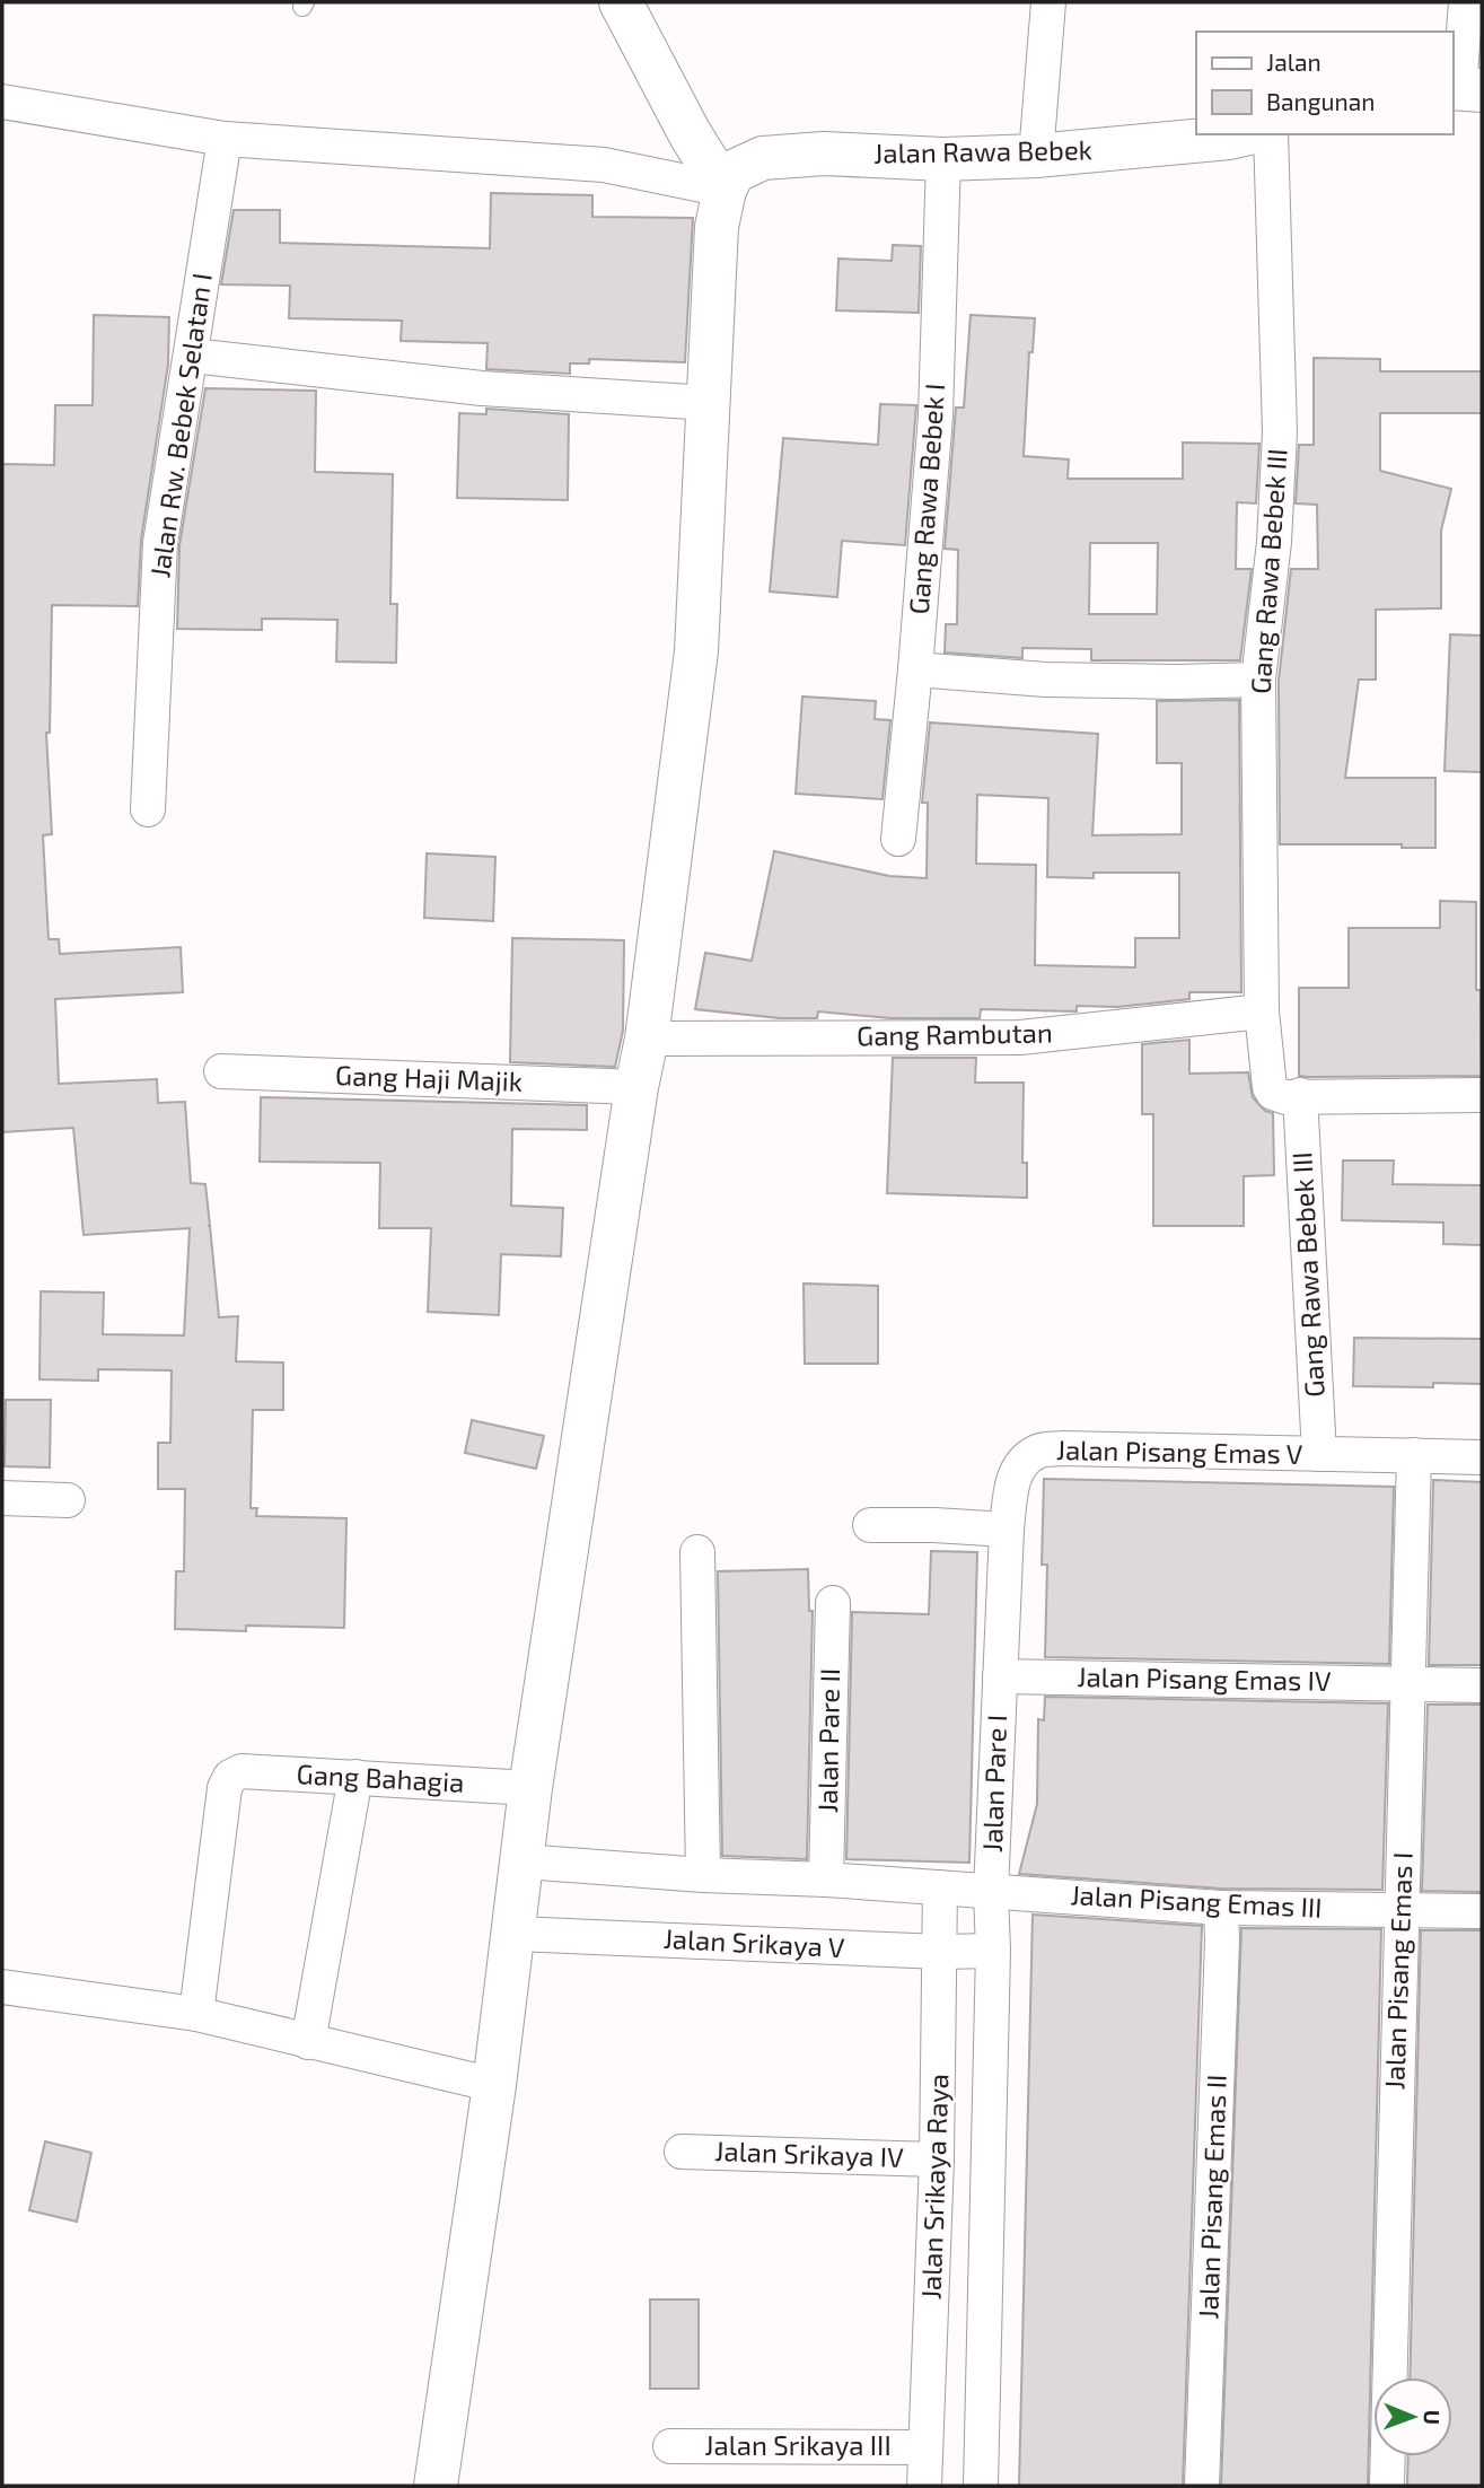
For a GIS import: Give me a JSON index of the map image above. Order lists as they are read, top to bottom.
{
  "streets": {
    "street": [
      "Jalan Rawa Bebek",
      "Jalan Rw. Bebek Selatan I",
      "Gang Rawa Bebek I",
      "Gang Rawa Bebek III",
      "Gang Rambutan",
      "Gang Haji Majik",
      "Jalan Pisang Emas V",
      "Jalan Pisang Emas IV",
      "Jalan Pare II",
      "Gang Bahagia",
      "Jalan Pare I",
      "Jalan Pisang Emas III",
      "Jalan Srikaya V",
      "Jalan Pisang Emas I",
      "Jalan Srikaya IV",
      "Jalan Srikaya Raya",
      "Jalan Pisang Emas II",
      "Jalan Srikaya III"
    ]
  },
  "crossings": [
    ["Jalan Rawa Bebek", "Gang Rawa Bebek I"],
    ["Gang Rawa Bebek III", "Gang Rambutan"],
    ["Gang Rawa Bebek III", "Jalan Pisang Emas V"],
    ["Jalan Pisang Emas V", "Jalan Pisang Emas IV"],
    ["Jalan Pisang Emas V", "Jalan Pare I"],
    ["Jalan Pisang Emas V", "Jalan Pisang Emas I"],
    ["Jalan Pisang Emas IV", "Jalan Pare I"],
    ["Jalan Pisang Emas IV", "Jalan Pisang Emas I"],
    ["Jalan Pare I", "Jalan Pisang Emas III"],
    ["Jalan Pare I", "Jalan Srikaya Raya"],
    ["Jalan Pisang Emas III", "Jalan Pisang Emas I"],
    ["Jalan Pisang Emas III", "Jalan Srikaya Raya"],
    ["Jalan Pisang Emas III", "Jalan Pisang Emas II"],
    ["Jalan Srikaya V", "Jalan Srikaya Raya"],
    ["Jalan Srikaya IV", "Jalan Srikaya Raya"],
    ["Jalan Srikaya Raya", "Jalan Srikaya III"]
  ],
  "legend": ["Jalan", "Bangunan"],
  "north": "right"
}
